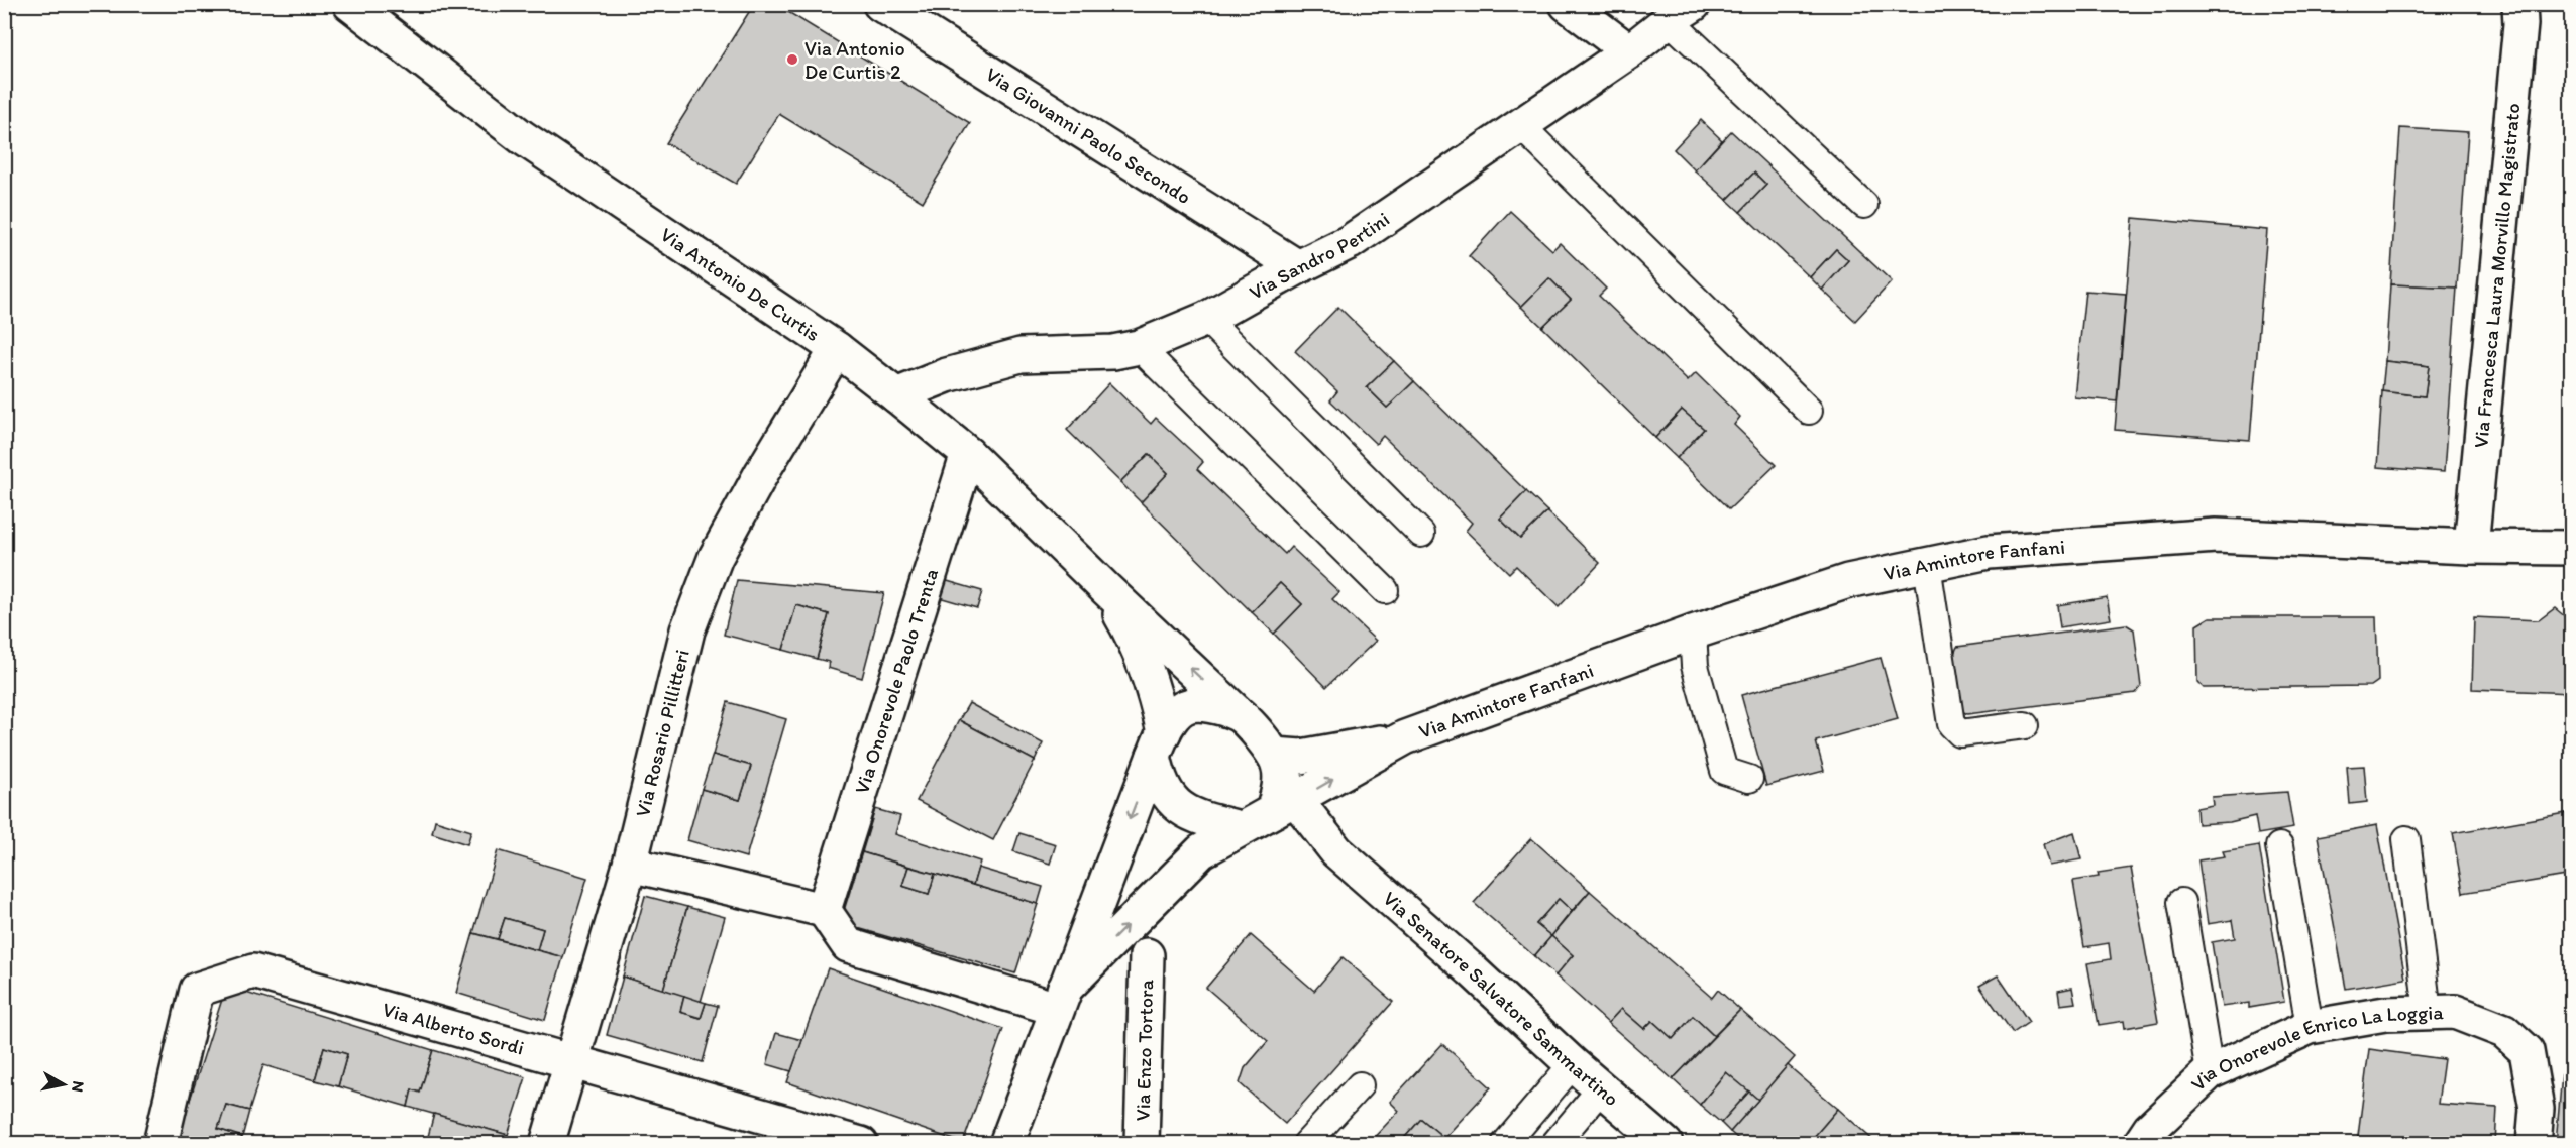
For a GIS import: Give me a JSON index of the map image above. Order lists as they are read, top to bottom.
{
  "streets": {
    "street": [
      "Via Giovanni Paolo Secondo",
      "Via Sandro Pertini",
      "Via Francesca Laura Morvillo Magistrato",
      "Via Antonio De Curtis",
      "Via Amintore Fanfani",
      "Via Onorevole Paolo Trenta",
      "Via Rosario Pillitteri",
      "Via Senatore Salvatore Sammartino",
      "Via Alberto Sordi",
      "Via Enzo Tortora",
      "Via Onorevole Enrico La Loggia"
    ]
  },
  "crossings": [
    ["Via Giovanni Paolo Secondo", "Via Sandro Pertini"],
    ["Via Sandro Pertini", "Via Antonio De Curtis"],
    ["Via Francesca Laura Morvillo Magistrato", "Via Amintore Fanfani"],
    ["Via Antonio De Curtis", "Via Onorevole Paolo Trenta"],
    ["Via Antonio De Curtis", "Via Rosario Pillitteri"],
    ["Via Antonio De Curtis", "Via Senatore Salvatore Sammartino"],
    ["Via Rosario Pillitteri", "Via Alberto Sordi"]
  ],
  "places": ["Via Antonio De Curtis 2"],
  "north": "right"
}
